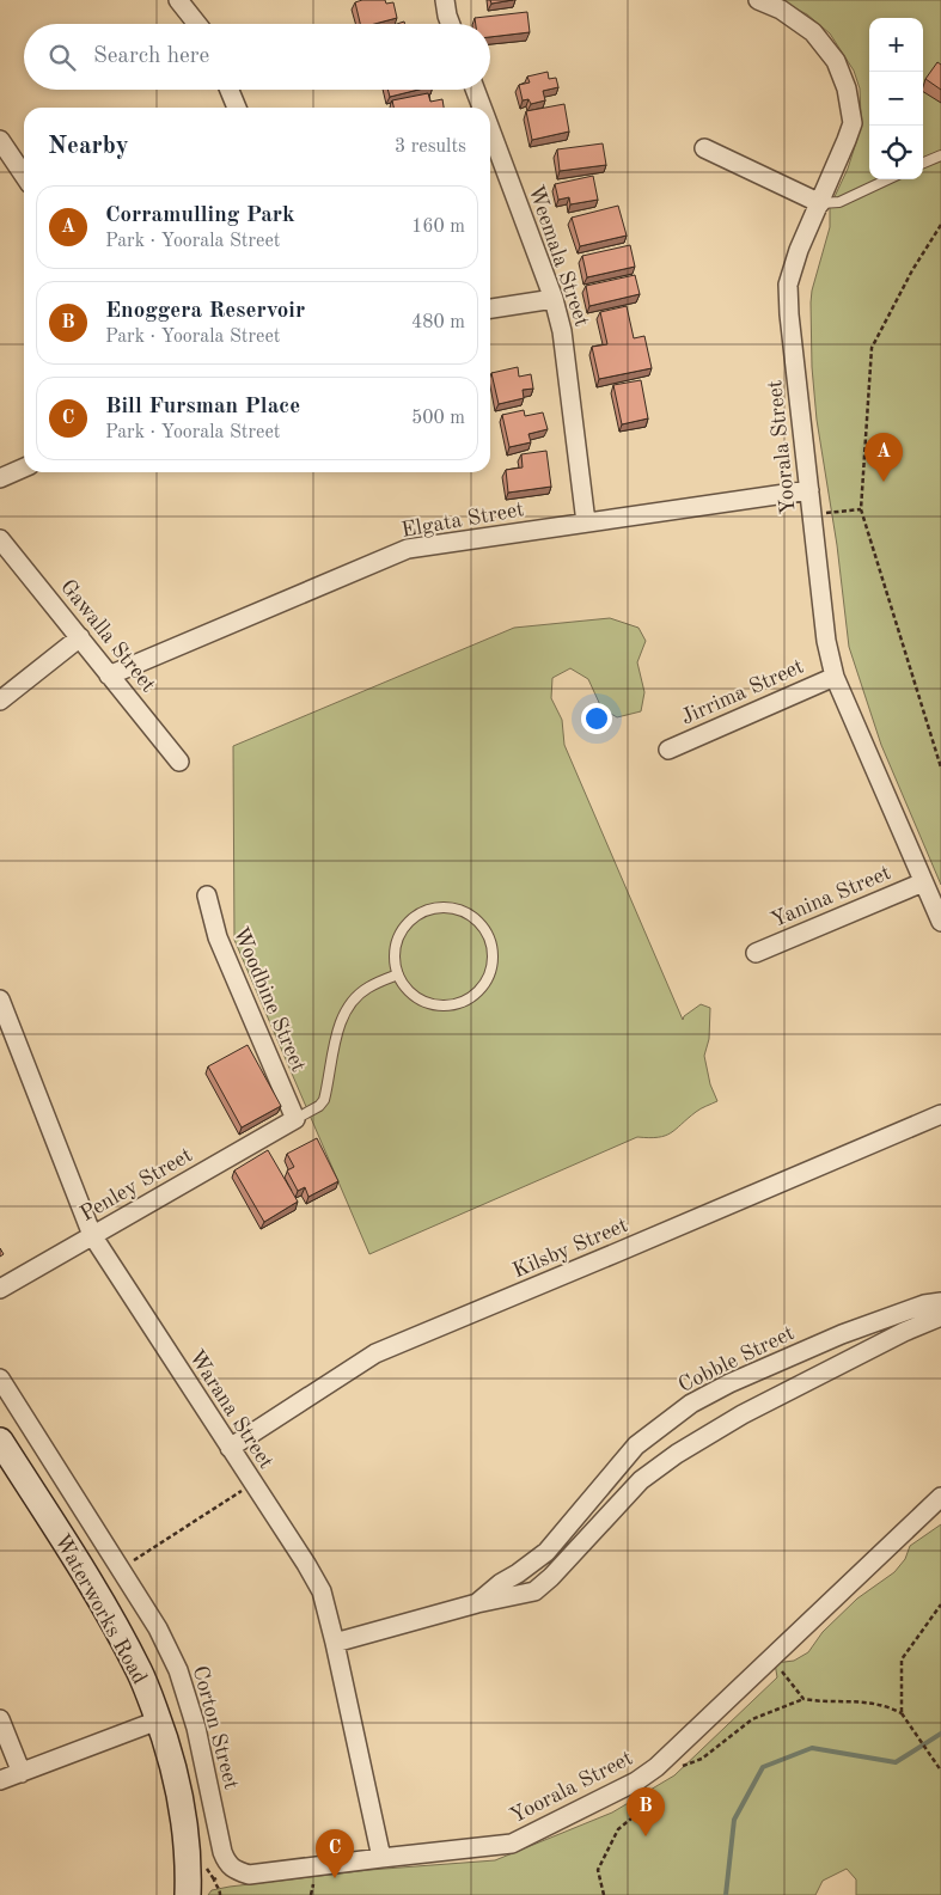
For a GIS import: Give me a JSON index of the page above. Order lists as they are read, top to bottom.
{
  "streets": {
    "main road": ["Waterworks Road"],
    "street": [
      "Weemala Street",
      "Yoorala Street",
      "Elgata Street",
      "Gawalla Street",
      "Jirrima Street",
      "Yanina Street",
      "Woodbine Street",
      "Penley Street",
      "Kilsby Street",
      "Cobble Street",
      "Warana Street",
      "Corton Street"
    ]
  },
  "crossings": [
    ["Weemala Street", "Elgata Street"],
    ["Yoorala Street", "Elgata Street"],
    ["Yoorala Street", "Jirrima Street"],
    ["Yoorala Street", "Yanina Street"],
    ["Yoorala Street", "Warana Street"],
    ["Yoorala Street", "Corton Street"],
    ["Elgata Street", "Gawalla Street"],
    ["Woodbine Street", "Penley Street"],
    ["Penley Street", "Warana Street"],
    ["Kilsby Street", "Warana Street"],
    ["Cobble Street", "Warana Street"]
  ],
  "page": {
    "map_buttons": ["+", "−"],
    "search": "Search here",
    "heading": ["Nearby", "3 results"],
    "list": [
      {
        "mark": "A",
        "name": "Corramulling Park",
        "note": "Park · Yoorala Street",
        "value": "160 m"
      },
      {
        "mark": "B",
        "name": "Enoggera Reservoir",
        "note": "Park · Yoorala Street",
        "value": "480 m"
      },
      {
        "mark": "C",
        "name": "Bill Fursman Place",
        "note": "Park · Yoorala Street",
        "value": "500 m"
      }
    ],
    "pins": ["A", "B", "C"]
  }
}
